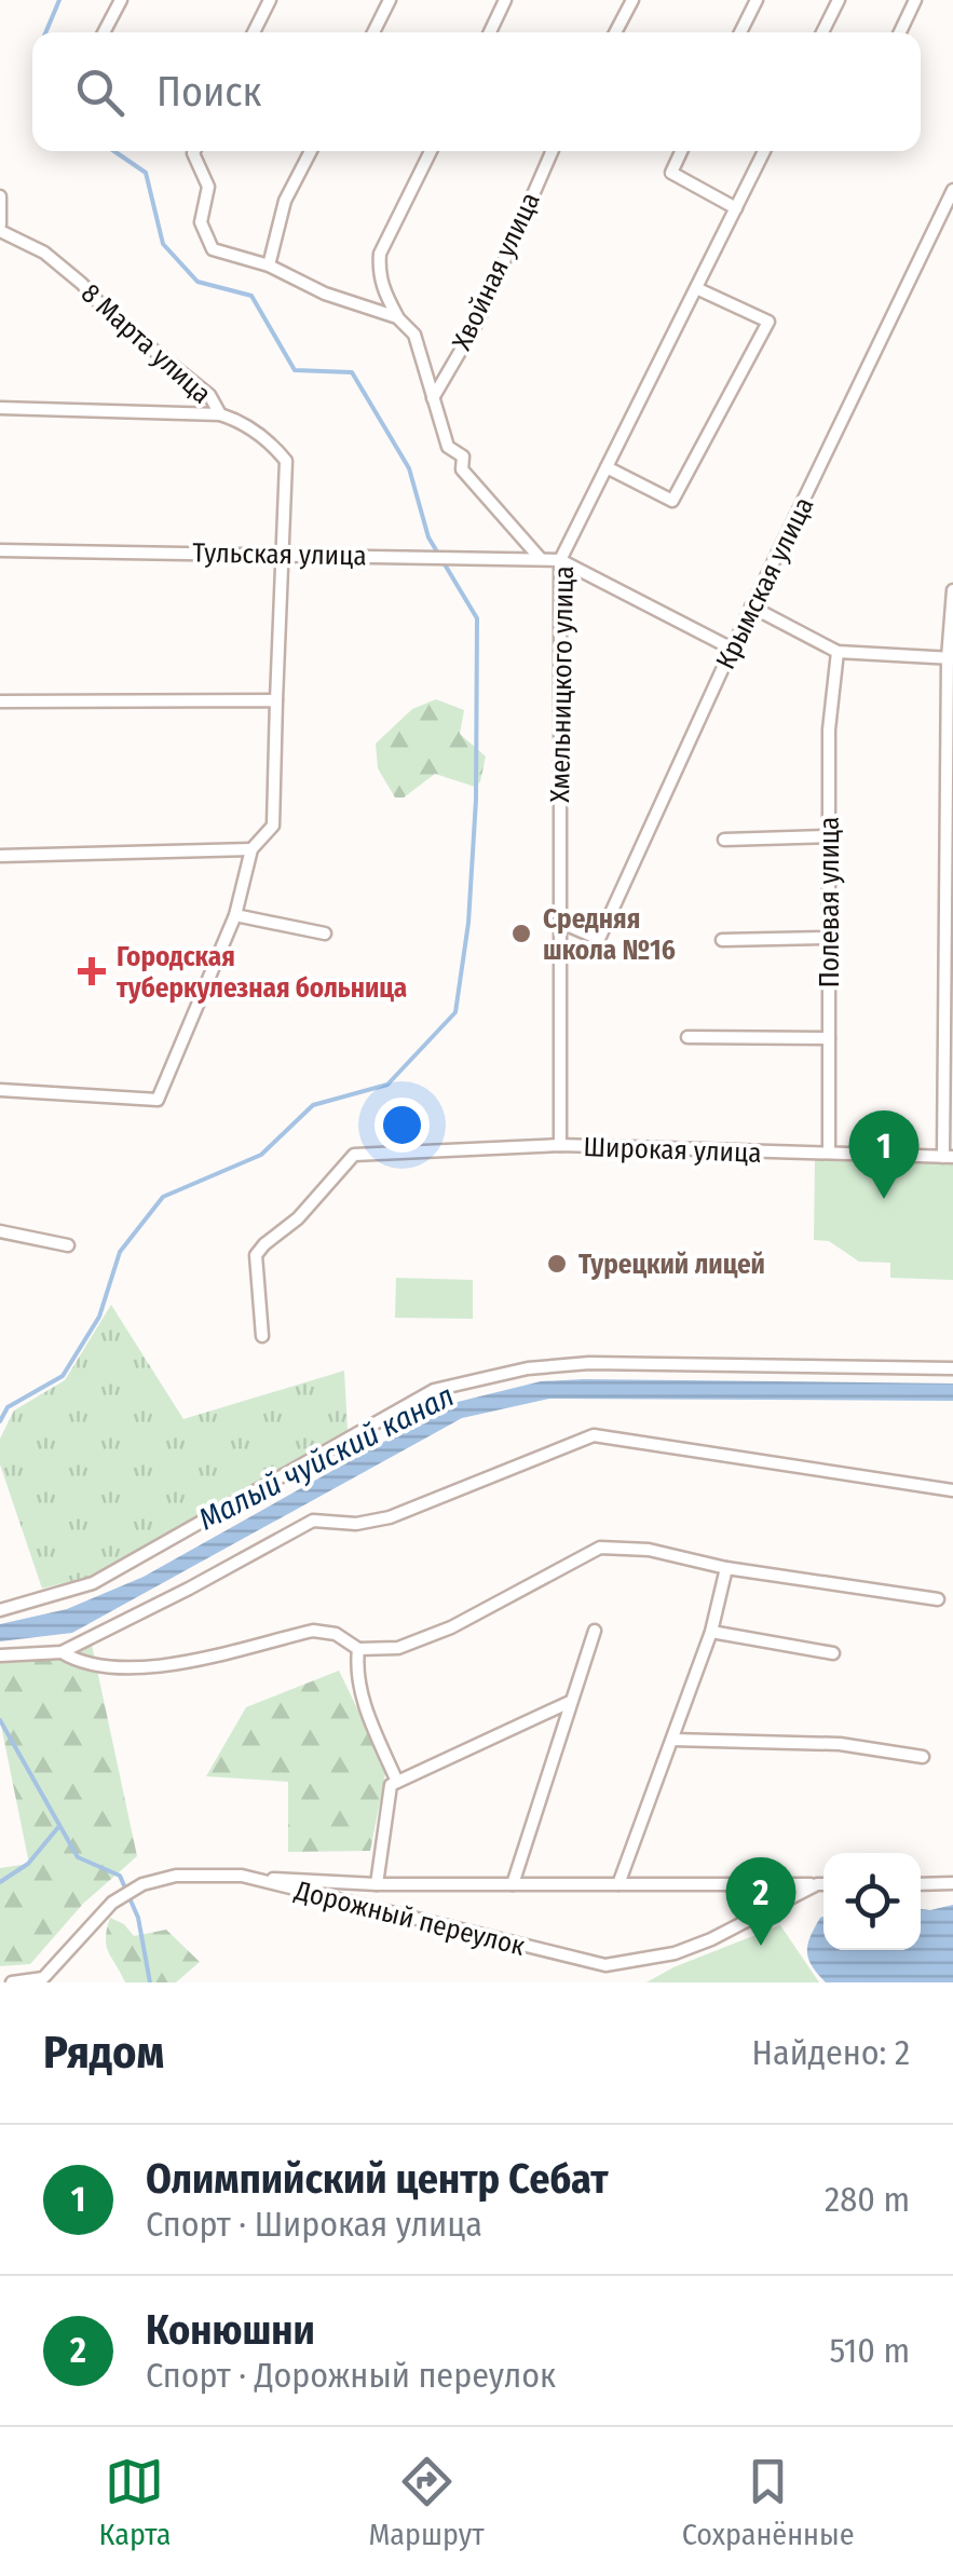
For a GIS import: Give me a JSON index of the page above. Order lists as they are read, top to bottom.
{
  "streets": {
    "street": [
      "Хвойная улица",
      "8 Марта улица",
      "Тульская улица",
      "Крымская улица",
      "Хмельницкого улица",
      "Полевая улица",
      "Широкая улица",
      "Дорожный переулок"
    ]
  },
  "crossings": [
    ["8 Марта улица", "Тульская улица"],
    ["Тульская улица", "Хмельницкого улица"],
    ["Крымская улица", "Хмельницкого улица"],
    ["Хмельницкого улица", "Широкая улица"],
    ["Полевая улица", "Широкая улица"]
  ],
  "water": ["Малый чуйский канал"],
  "places": {
    "other": ["Средняя школа №16", "Турецкий лицей"],
    "health": ["Городская туберкулезная больница"]
  },
  "page": {
    "search": "Поиск",
    "pins": ["1", "2"],
    "heading": ["Рядом", "Найдено: 2"],
    "list": [
      {
        "mark": "1",
        "name": "Олимпийский центр Себат",
        "note": "Спорт · Широкая улица",
        "value": "280 m"
      },
      {
        "mark": "2",
        "name": "Конюшни",
        "note": "Спорт · Дорожный переулок",
        "value": "510 m"
      }
    ],
    "nav": ["Карта", "Маршрут", "Сохранённые"]
  }
}
